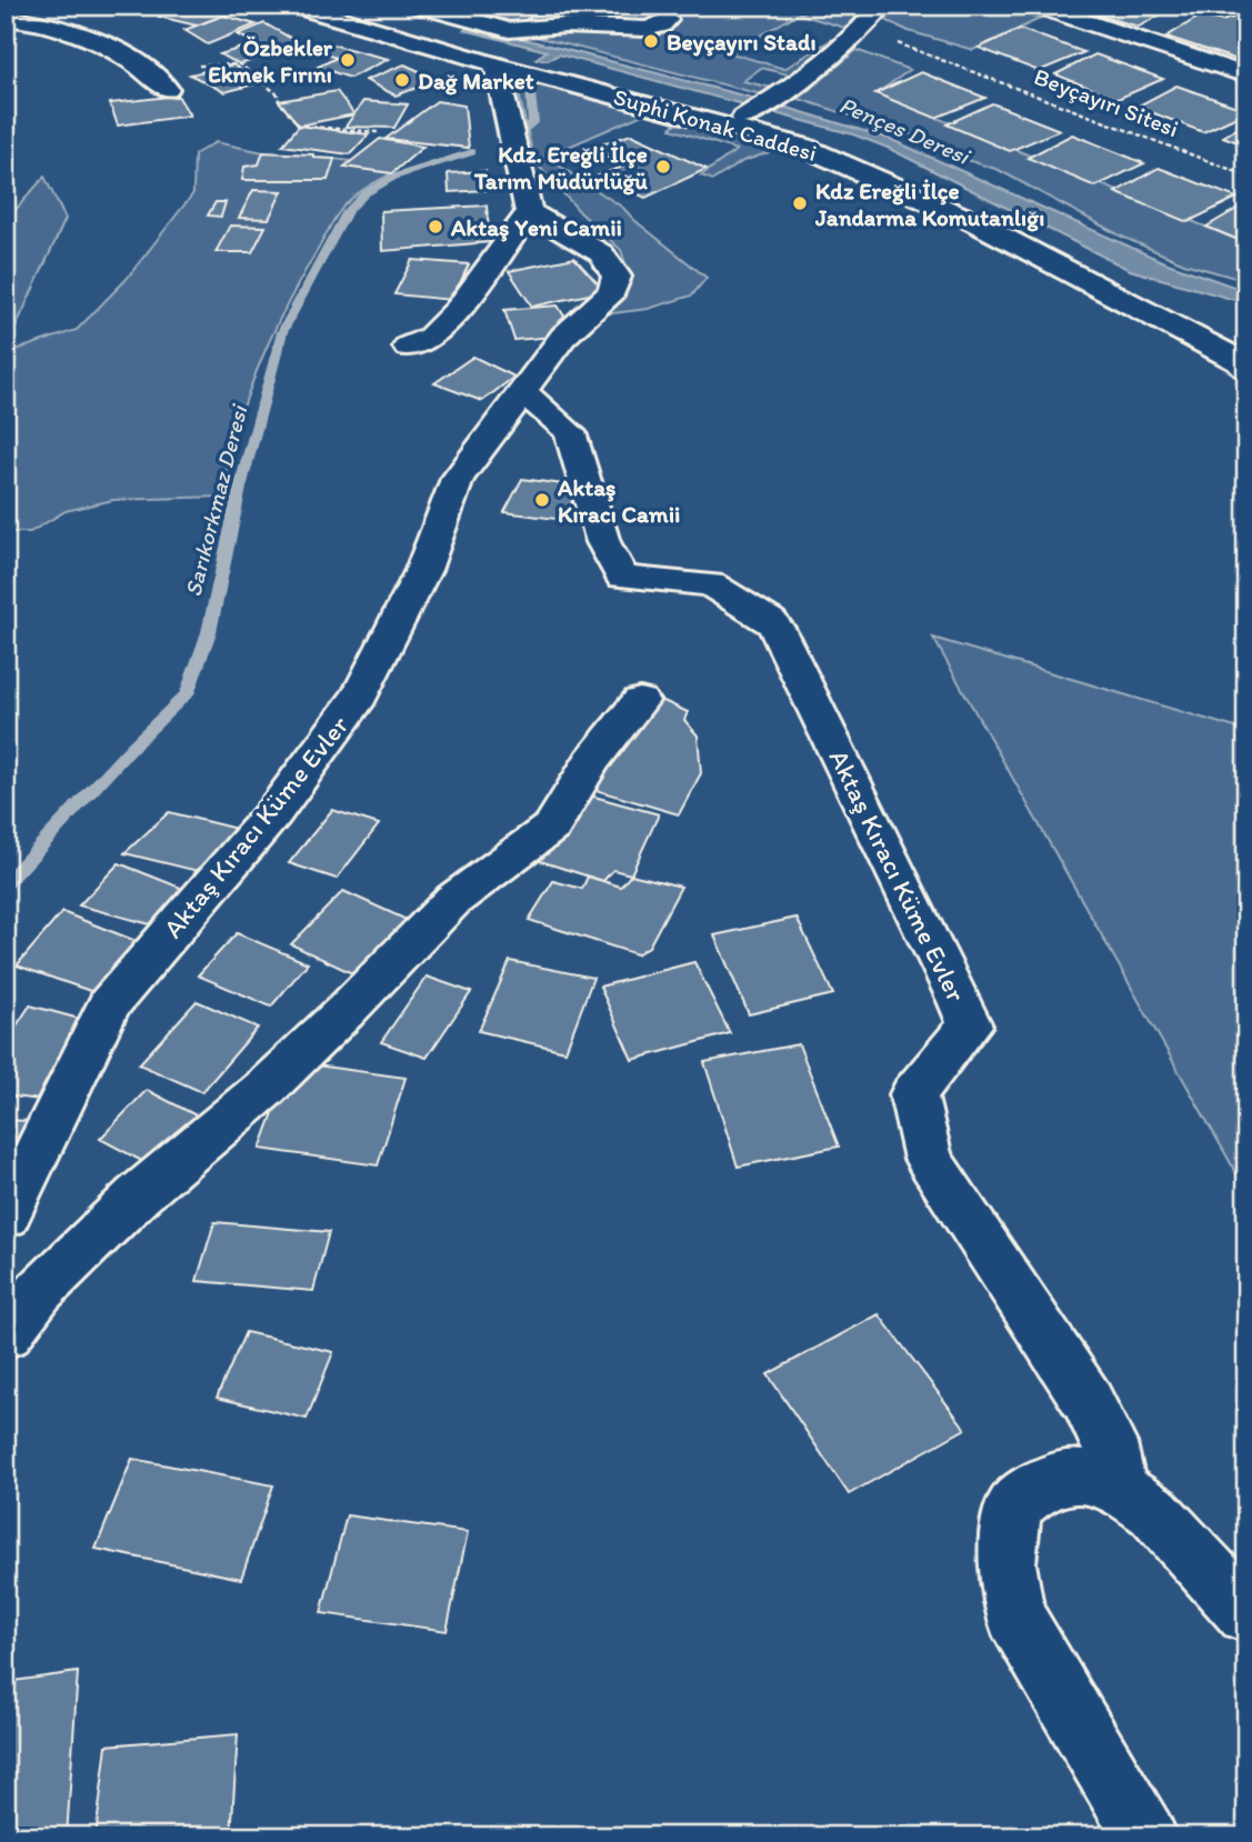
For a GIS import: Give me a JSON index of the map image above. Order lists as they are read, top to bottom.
{
  "streets": {
    "street": ["Suphi Konak Caddesi", "Aktaş Kıracı Küme Evler"],
    "path": ["Beyçayırı Sitesi"]
  },
  "water": ["Pençes Deresi", "Sarıkorkmaz Deresi"],
  "places": [
    "Beyçayırı Stadı",
    "Özbekler Ekmek Fırını",
    "Dağ Market",
    "Kdz. Ereğli İlçe Tarım Müdürlüğü",
    "Kdz Ereğli İlçe Jandarma Komutanlığı",
    "Aktaş Yeni Camii",
    "Aktaş Kıracı Camii"
  ]
}
